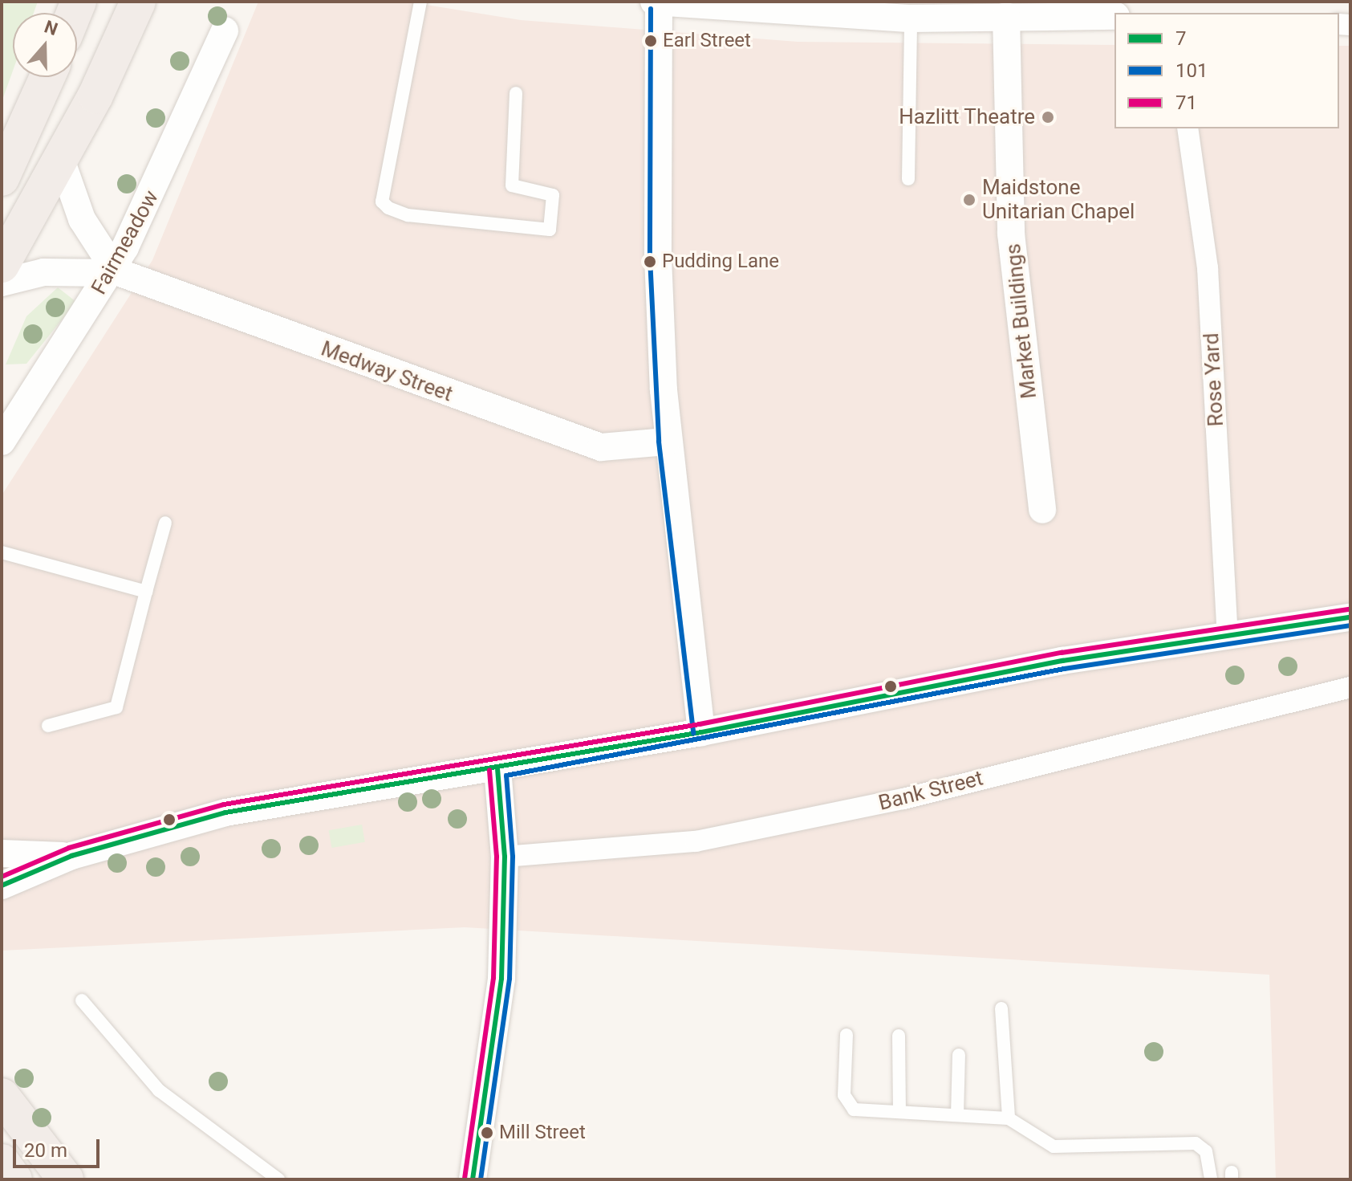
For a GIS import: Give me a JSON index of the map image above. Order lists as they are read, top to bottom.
{
  "streets": {
    "street": [
      "Fairmeadow",
      "Market Buildings",
      "Medway Street",
      "Rose Yard",
      "Bank Street"
    ]
  },
  "crossings": [
    ["Fairmeadow", "Medway Street"]
  ],
  "places": [
    "Earl Street",
    "Hazlitt Theatre",
    "Maidstone Unitarian Chapel",
    "Pudding Lane",
    "Mill Street"
  ],
  "lines": ["transit line 101", "transit line 71", "transit line 7"],
  "legend": ["7", "101", "71"],
  "scale_bar": "20 m",
  "north": "top"
}
